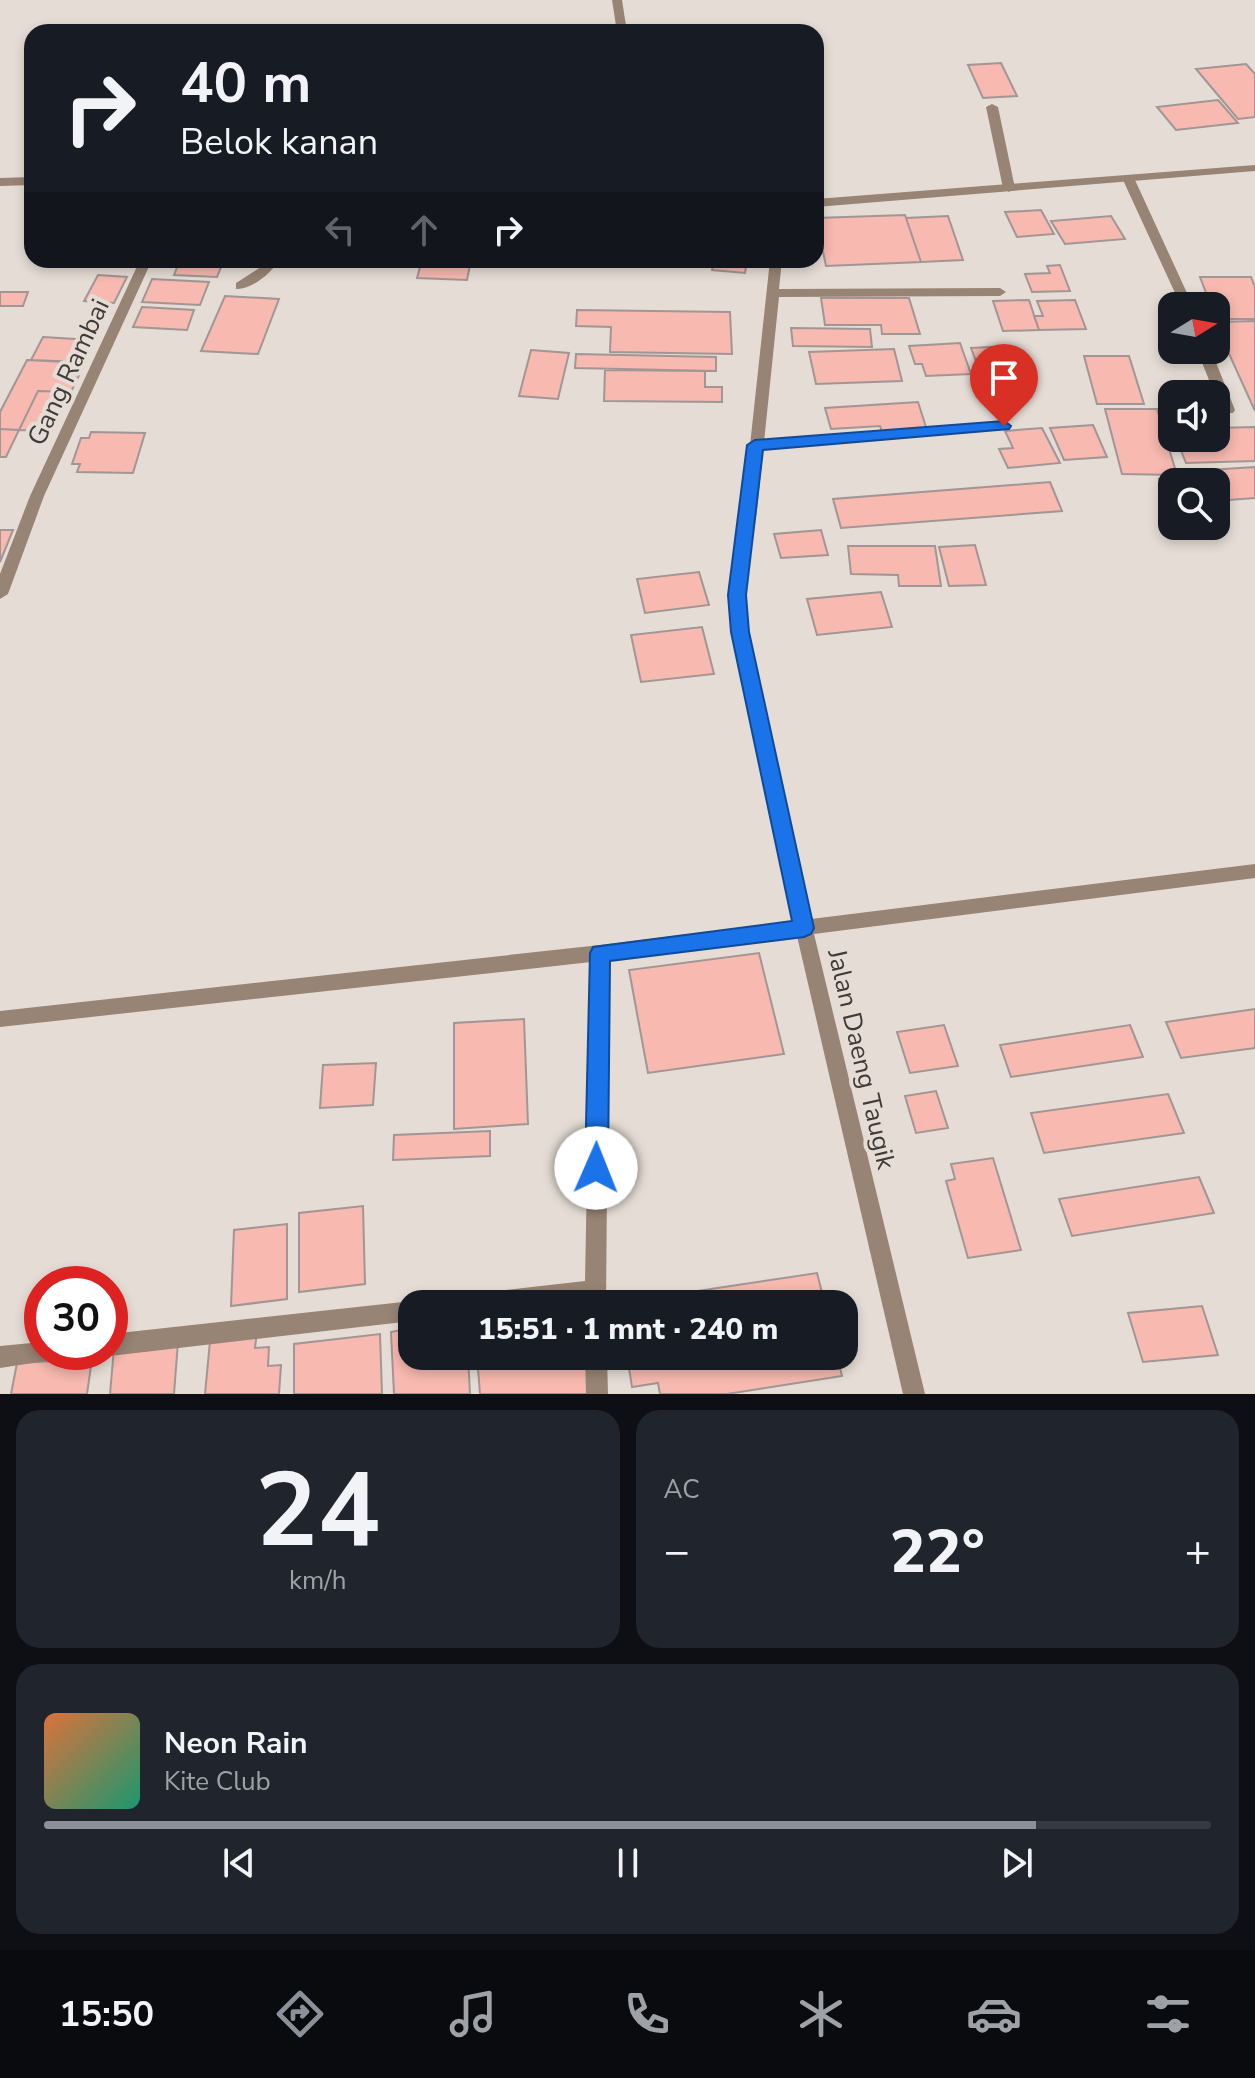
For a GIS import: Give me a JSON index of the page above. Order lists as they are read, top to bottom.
{
  "streets": {
    "street": ["Gang Rambai", "Jalan Daeng Taugik"]
  },
  "north": "right",
  "page": {
    "turn": ["40 m", "Belok kanan"],
    "limit": "30",
    "trip": "15:51 · 1 mnt · 240 m",
    "tile": [
      ["24", "km/h"],
      "AC"
    ],
    "heat": ["−", "22°", "+"],
    "song": ["Neon Rain", "Kite Club"],
    "tabs": "15:50"
  }
}
